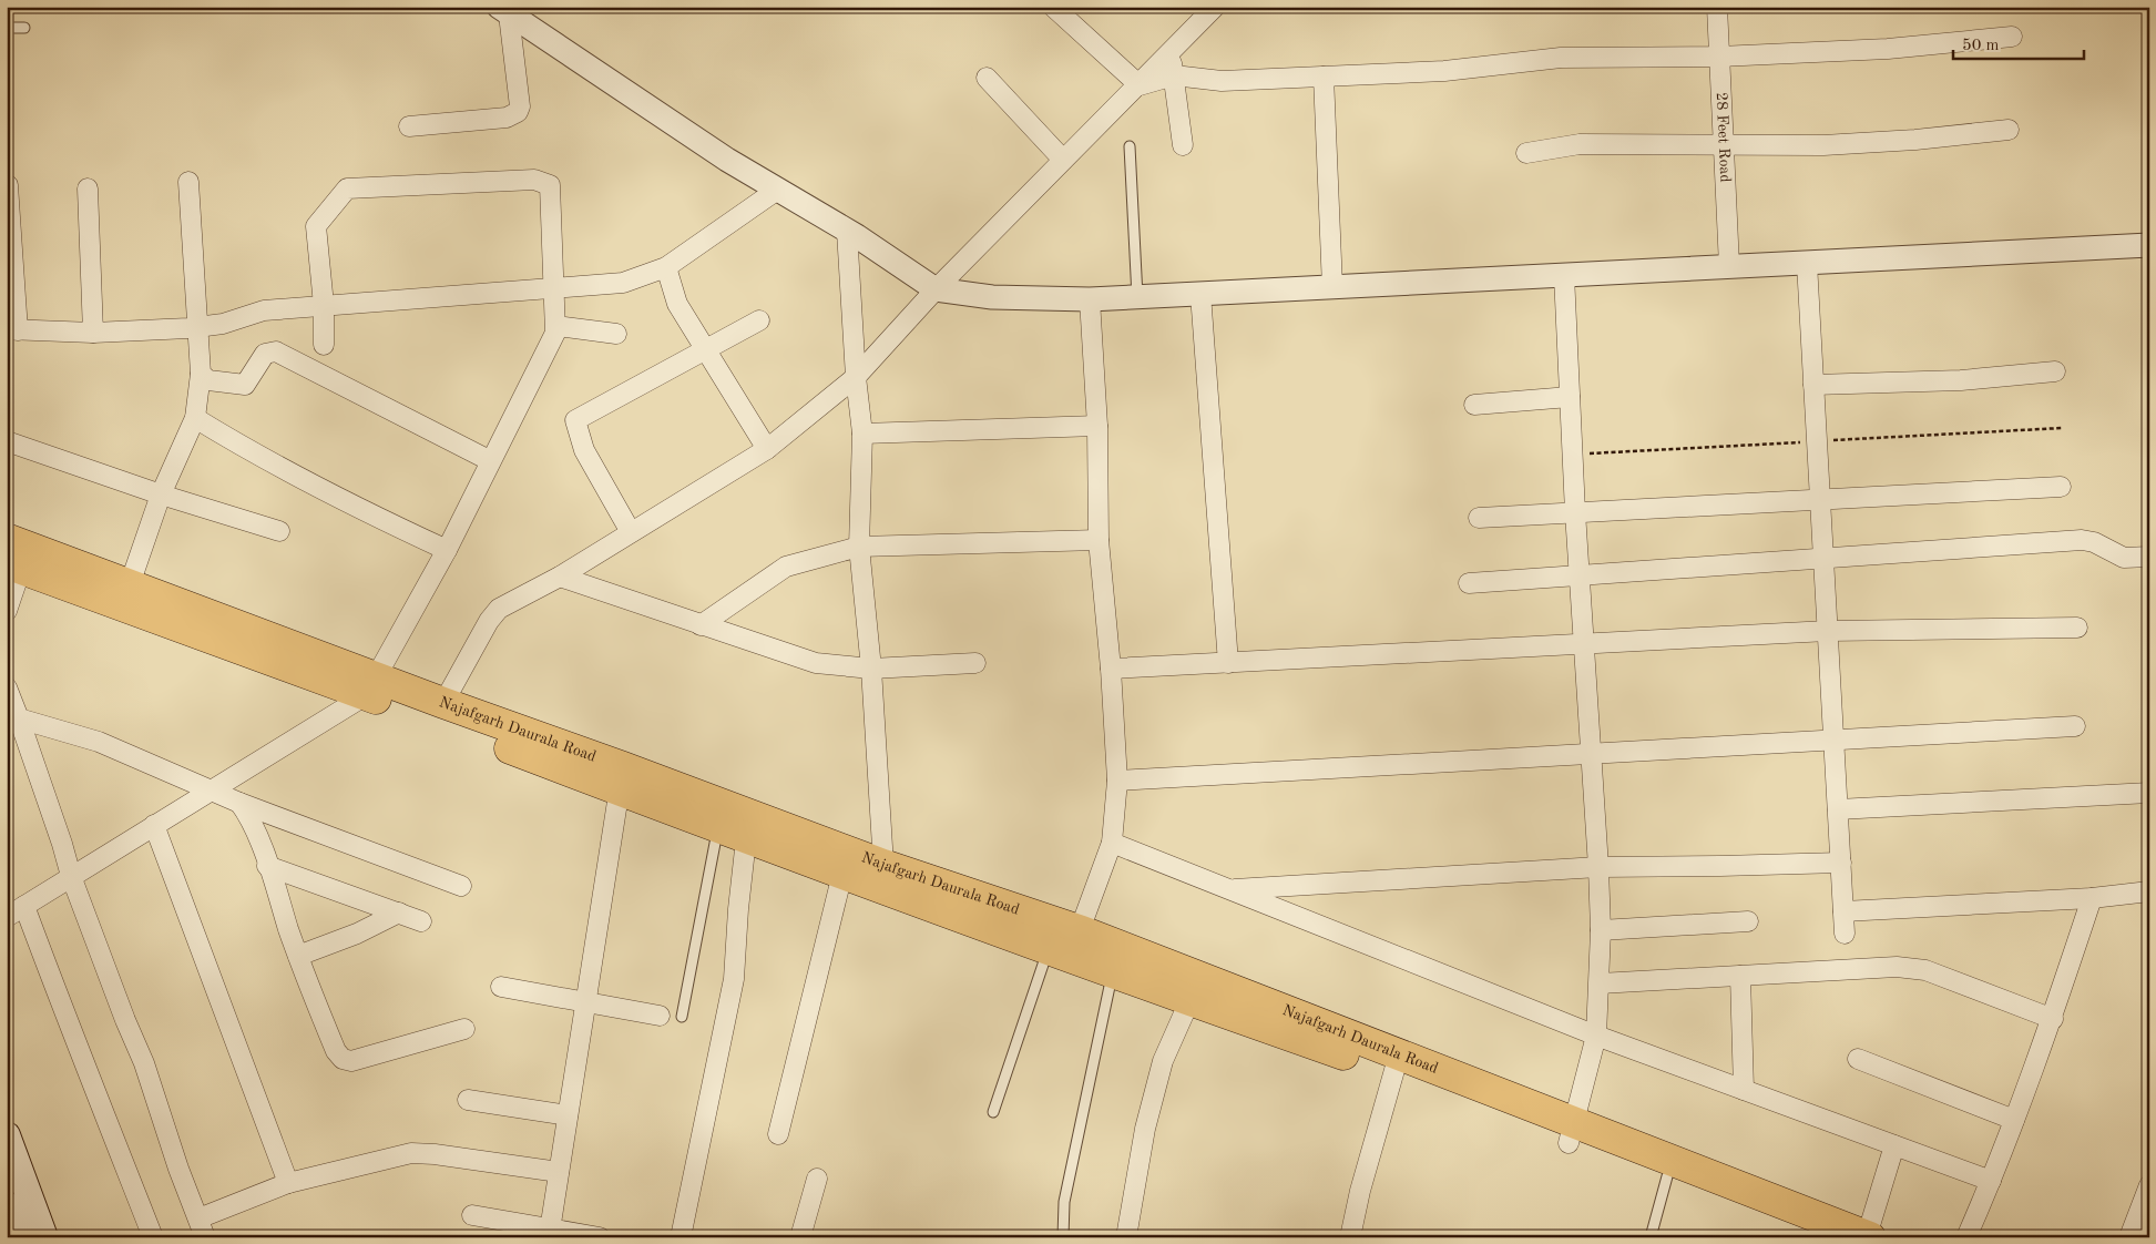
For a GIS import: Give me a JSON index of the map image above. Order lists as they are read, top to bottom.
{
  "streets": {
    "main road": ["Najafgarh Daurala Road"],
    "street": ["28 Feet Road"]
  },
  "scale_bar": "50 m"
}
